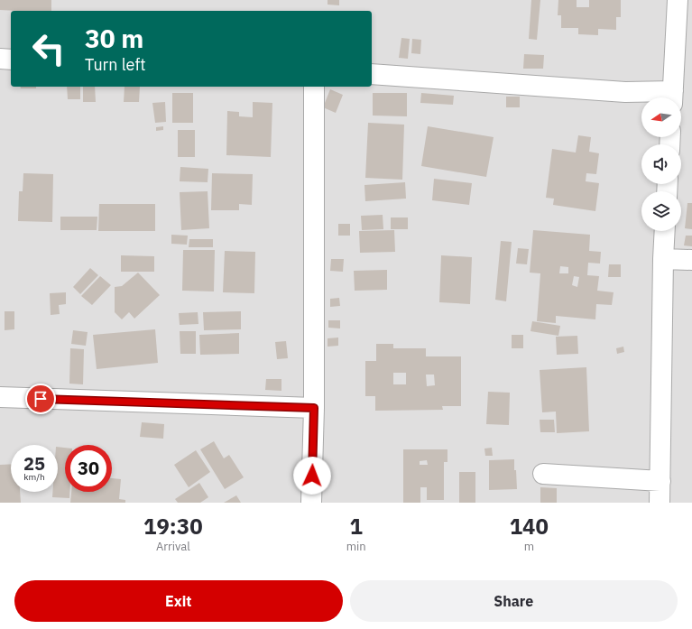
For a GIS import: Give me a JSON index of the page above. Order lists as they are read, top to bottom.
{
  "north": "left",
  "page": {
    "turn": ["30 m", "Turn left"],
    "speed": "25 km/h",
    "limit": "30",
    "eta": [
      "19:30",
      "Arrival",
      "1",
      "min",
      "140",
      "m"
    ],
    "buttons": ["Exit", "Share"]
  }
}
